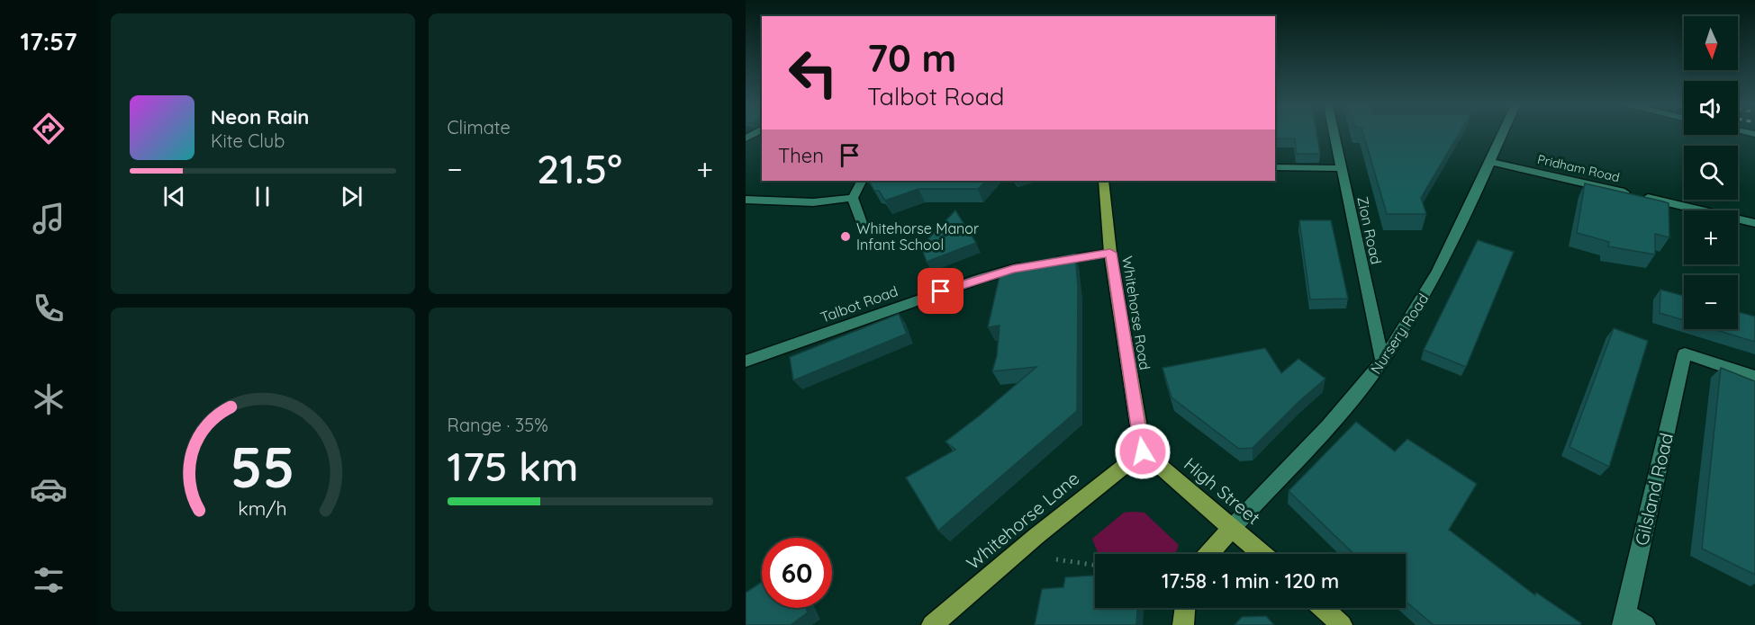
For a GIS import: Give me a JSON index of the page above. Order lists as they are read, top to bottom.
{
  "streets": {
    "main road": ["Whitehorse Road", "High Street", "Whitehorse Lane"],
    "street": [
      "Pridham Road",
      "Zion Road",
      "Talbot Road",
      "Nursery Road",
      "Gilsland Road"
    ]
  },
  "crossings": [
    ["Pridham Road", "Nursery Road"],
    ["Zion Road", "Nursery Road"],
    ["Whitehorse Road", "High Street"],
    ["Whitehorse Road", "Whitehorse Lane"],
    ["Nursery Road", "High Street"],
    ["High Street", "Whitehorse Lane"]
  ],
  "places": ["Whitehorse Manor Infant School"],
  "north": "bottom",
  "page": {
    "tabs": "17:57",
    "tile": [
      "Climate",
      ["Range · 35%", "175 km"]
    ],
    "map_buttons": ["+", "−"],
    "turn": ["70 m", "Talbot Road"],
    "song": ["Neon Rain", "Kite Club"],
    "then": "Then",
    "heat": ["−", "21.5°", "+"],
    "limit": "60",
    "trip": "17:58 · 1 min · 120 m",
    "gauge": ["55", "km/h"]
  }
}
